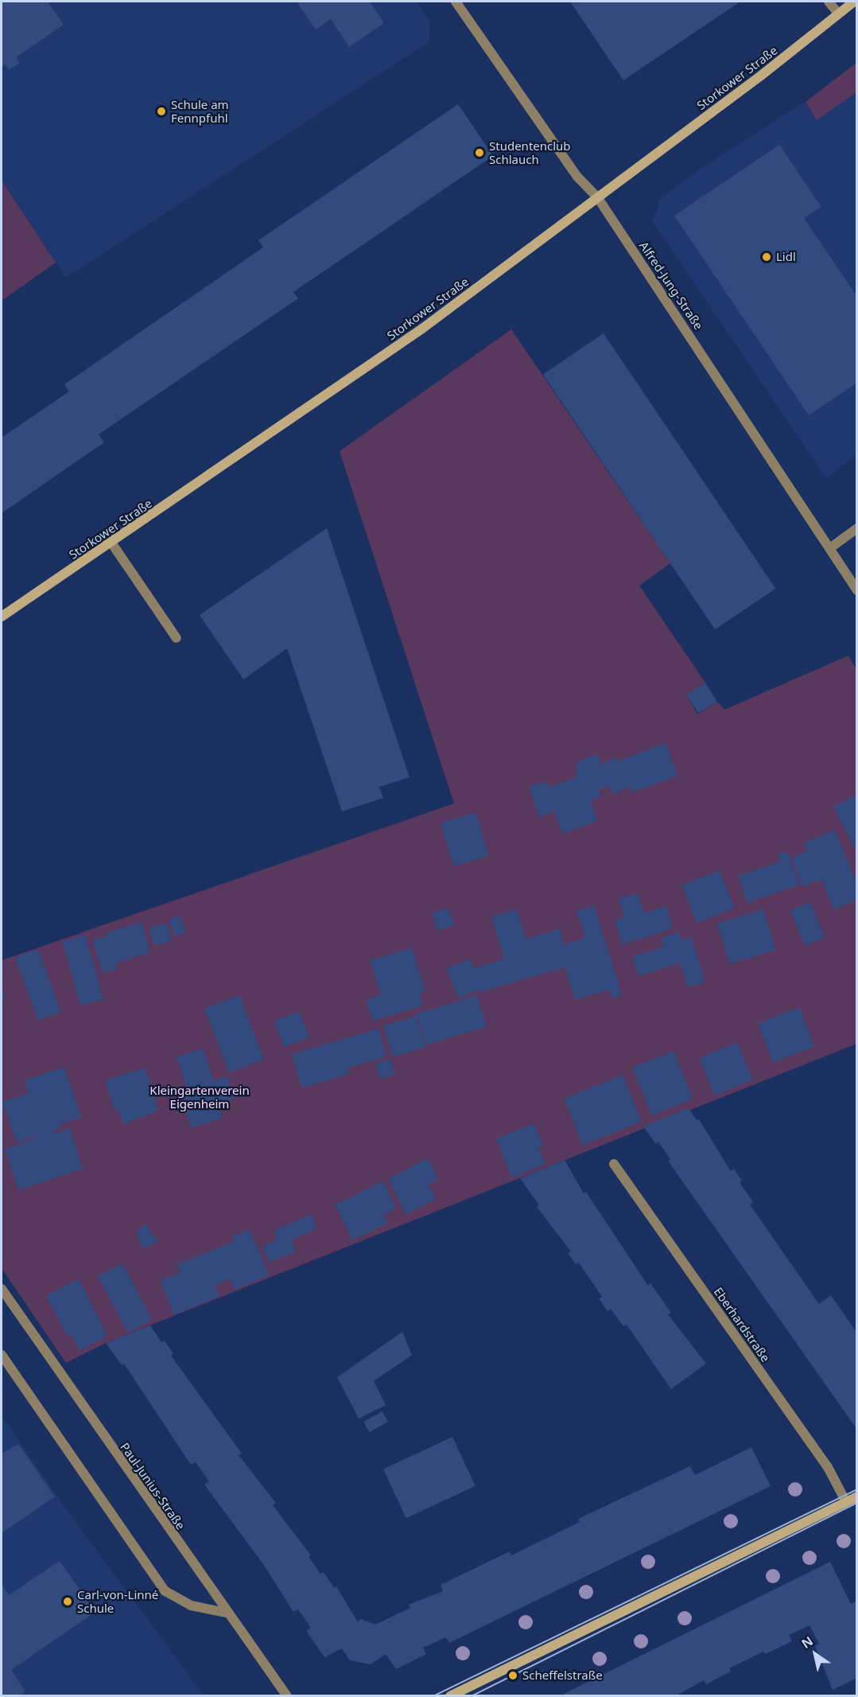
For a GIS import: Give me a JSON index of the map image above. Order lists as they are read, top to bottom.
{
  "streets": {
    "main road": ["Storkower Straße"],
    "street": ["Alfred-Jung-Straße", "Eberhardstraße", "Paul-Junius-Straße"]
  },
  "crossings": [
    ["Storkower Straße", "Alfred-Jung-Straße"]
  ],
  "parks": ["Kleingartenverein Eigenheim"],
  "places": [
    "Schule am Fennpfuhl",
    "Studentenclub Schlauch",
    "Lidl",
    "Carl-von-Linné Schule",
    "Scheffelstraße"
  ],
  "north": "top left"
}
